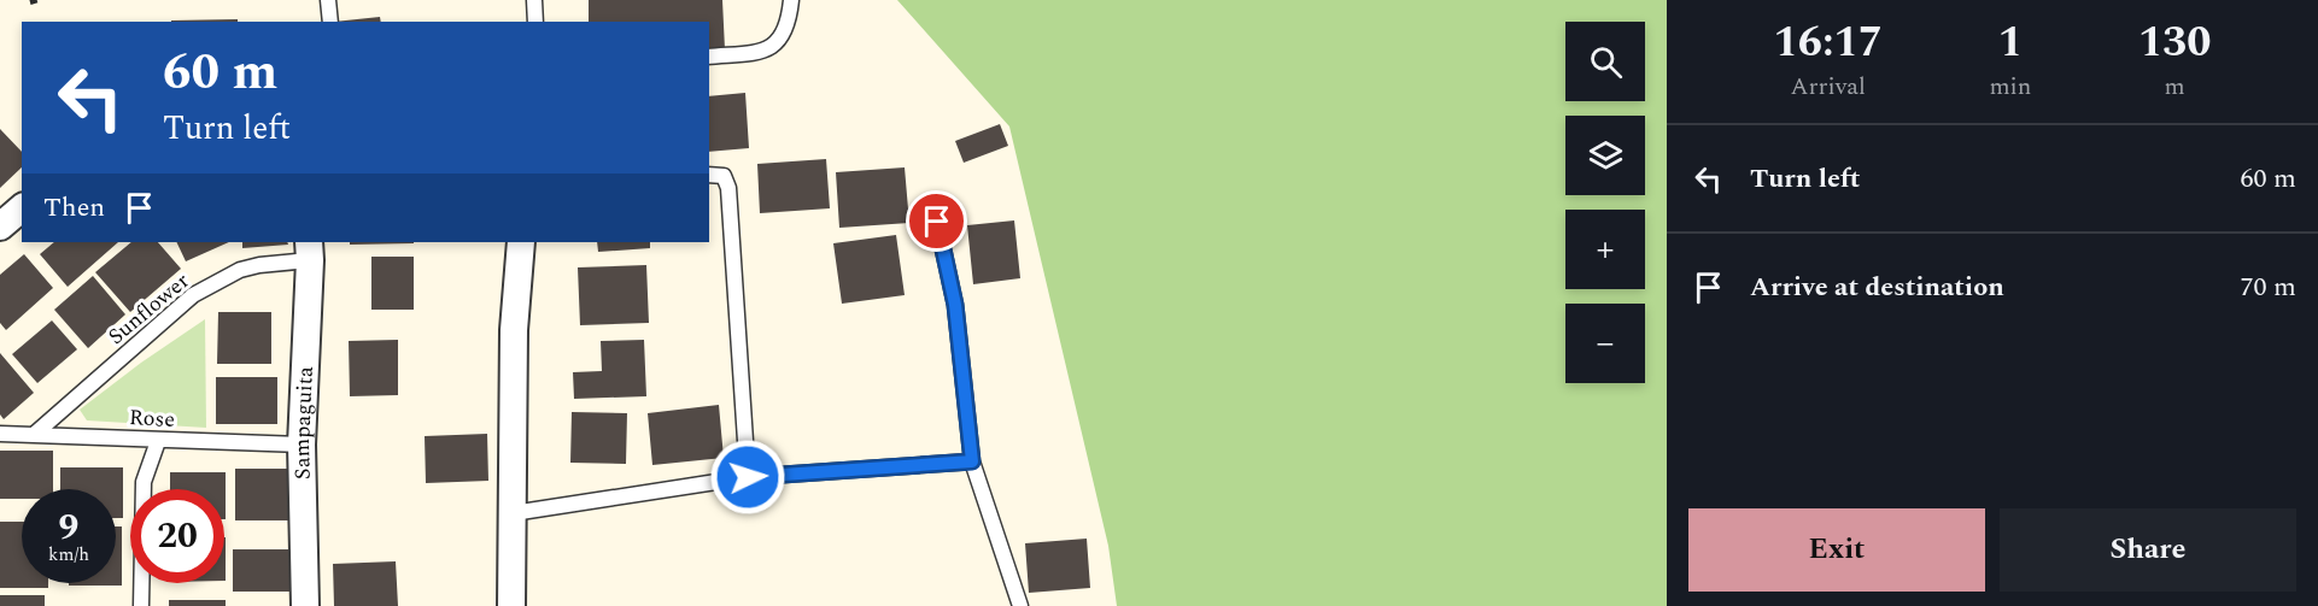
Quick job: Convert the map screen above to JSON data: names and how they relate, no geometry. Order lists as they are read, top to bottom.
{
  "streets": {
    "street": ["Sampaguita"],
    "lane": ["Sunflower", "Rose"]
  },
  "crossings": [
    ["Sunflower", "Rose"],
    ["Sunflower", "Sampaguita"],
    ["Rose", "Sampaguita"]
  ],
  "page": {
    "eta": [
      "16:17",
      "Arrival",
      "1",
      "min",
      "130",
      "m"
    ],
    "map_buttons": ["+", "−"],
    "turn": ["60 m", "Turn left"],
    "list": [
      {
        "name": "Turn left",
        "value": "60 m"
      },
      {
        "name": "Arrive at destination",
        "value": "70 m"
      }
    ],
    "then": "Then",
    "speed": "9 km/h",
    "limit": "20",
    "buttons": ["Exit", "Share"]
  }
}
